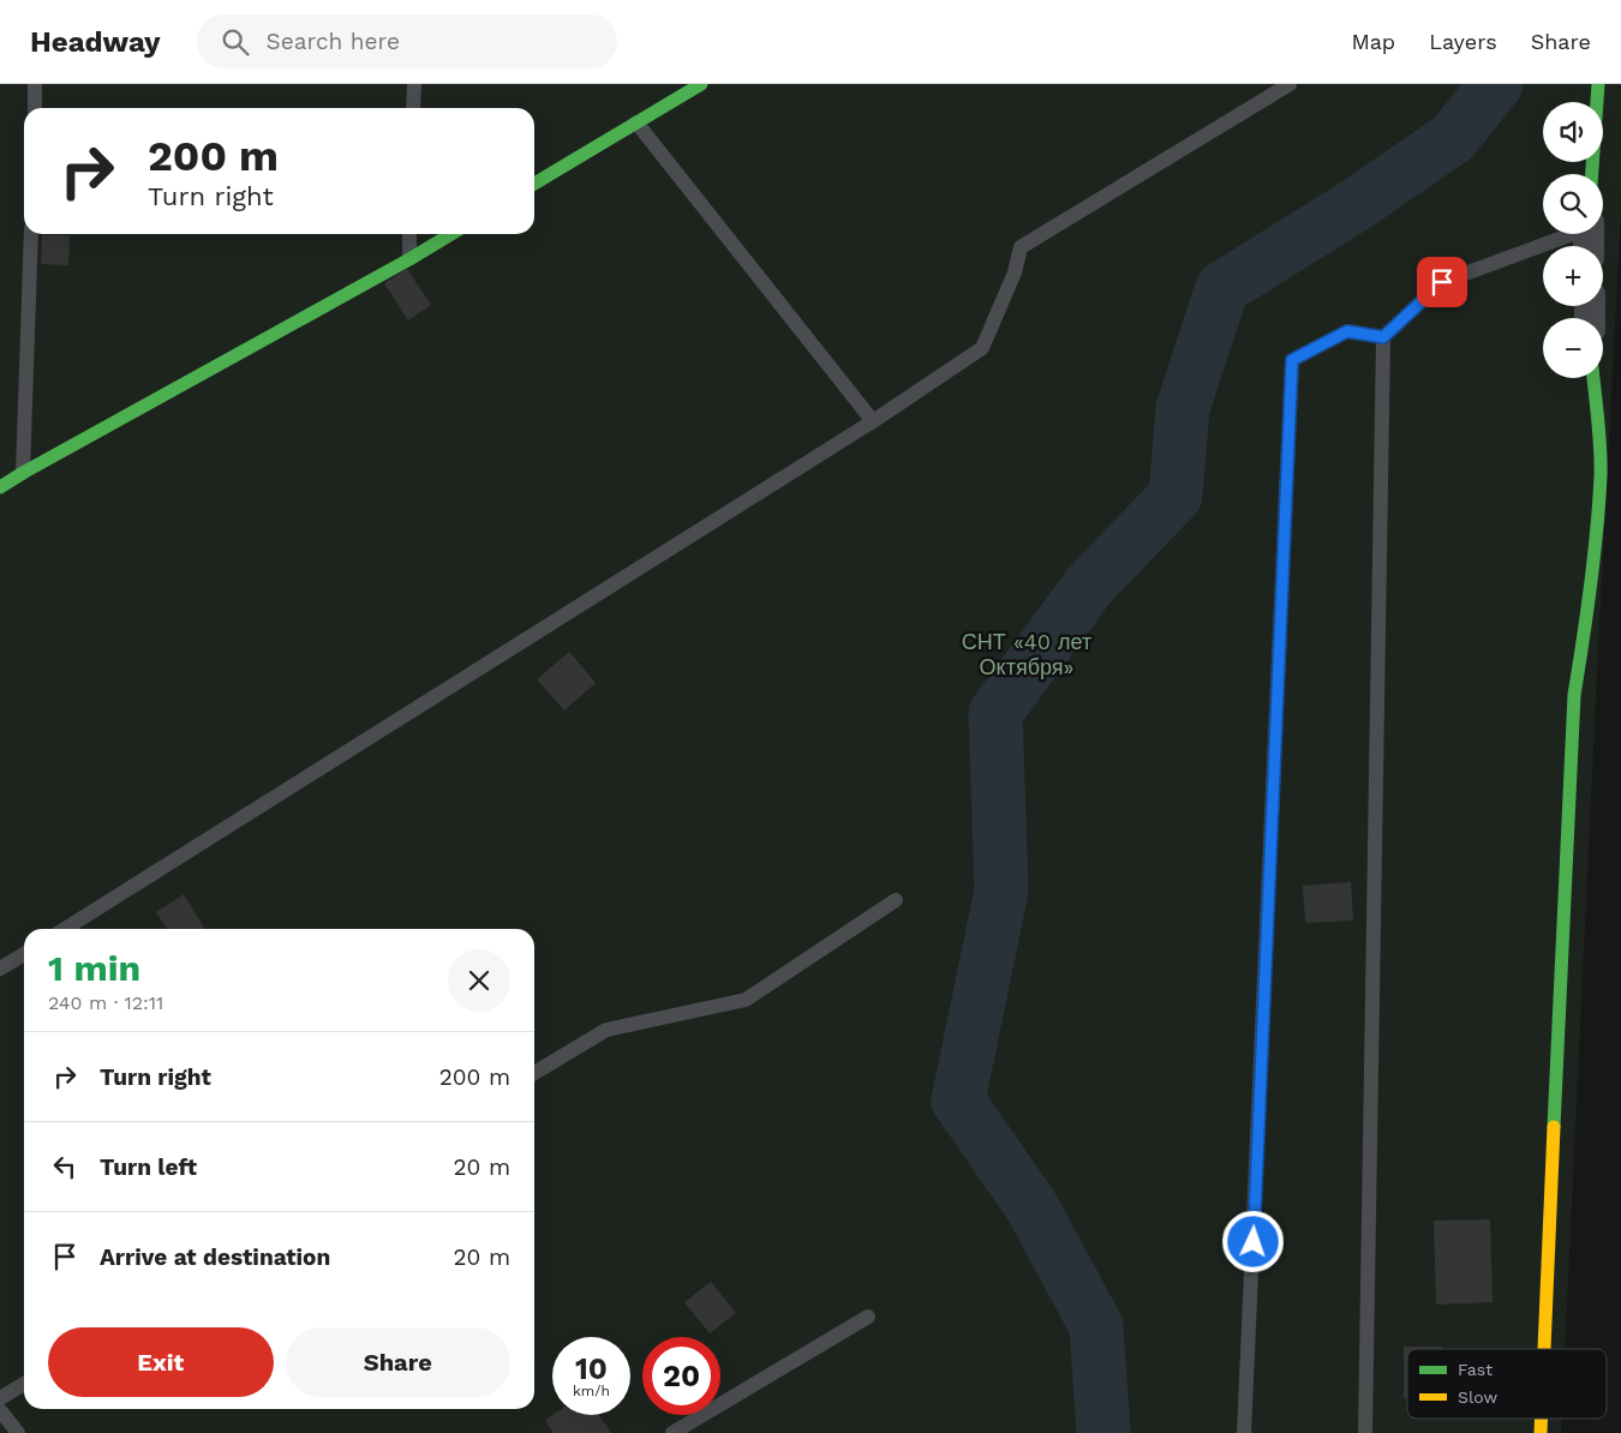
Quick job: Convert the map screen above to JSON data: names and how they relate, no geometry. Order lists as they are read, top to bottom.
{
  "parks": ["СНТ «40 лет Октября»"],
  "legend": ["Fast", "Slow"],
  "page": {
    "header": "Headway",
    "search": "Search here",
    "nav": ["Map", "Layers", "Share"],
    "map_buttons": ["+", "−"],
    "turn": ["200 m", "Turn right"],
    "heading": ["1 min", "240 m · 12:11"],
    "list": [
      {
        "name": "Turn right",
        "value": "200 m"
      },
      {
        "name": "Turn left",
        "value": "20 m"
      },
      {
        "name": "Arrive at destination",
        "value": "20 m"
      }
    ],
    "buttons": ["Exit", "Share"],
    "speed": "10 km/h",
    "limit": "20"
  }
}
